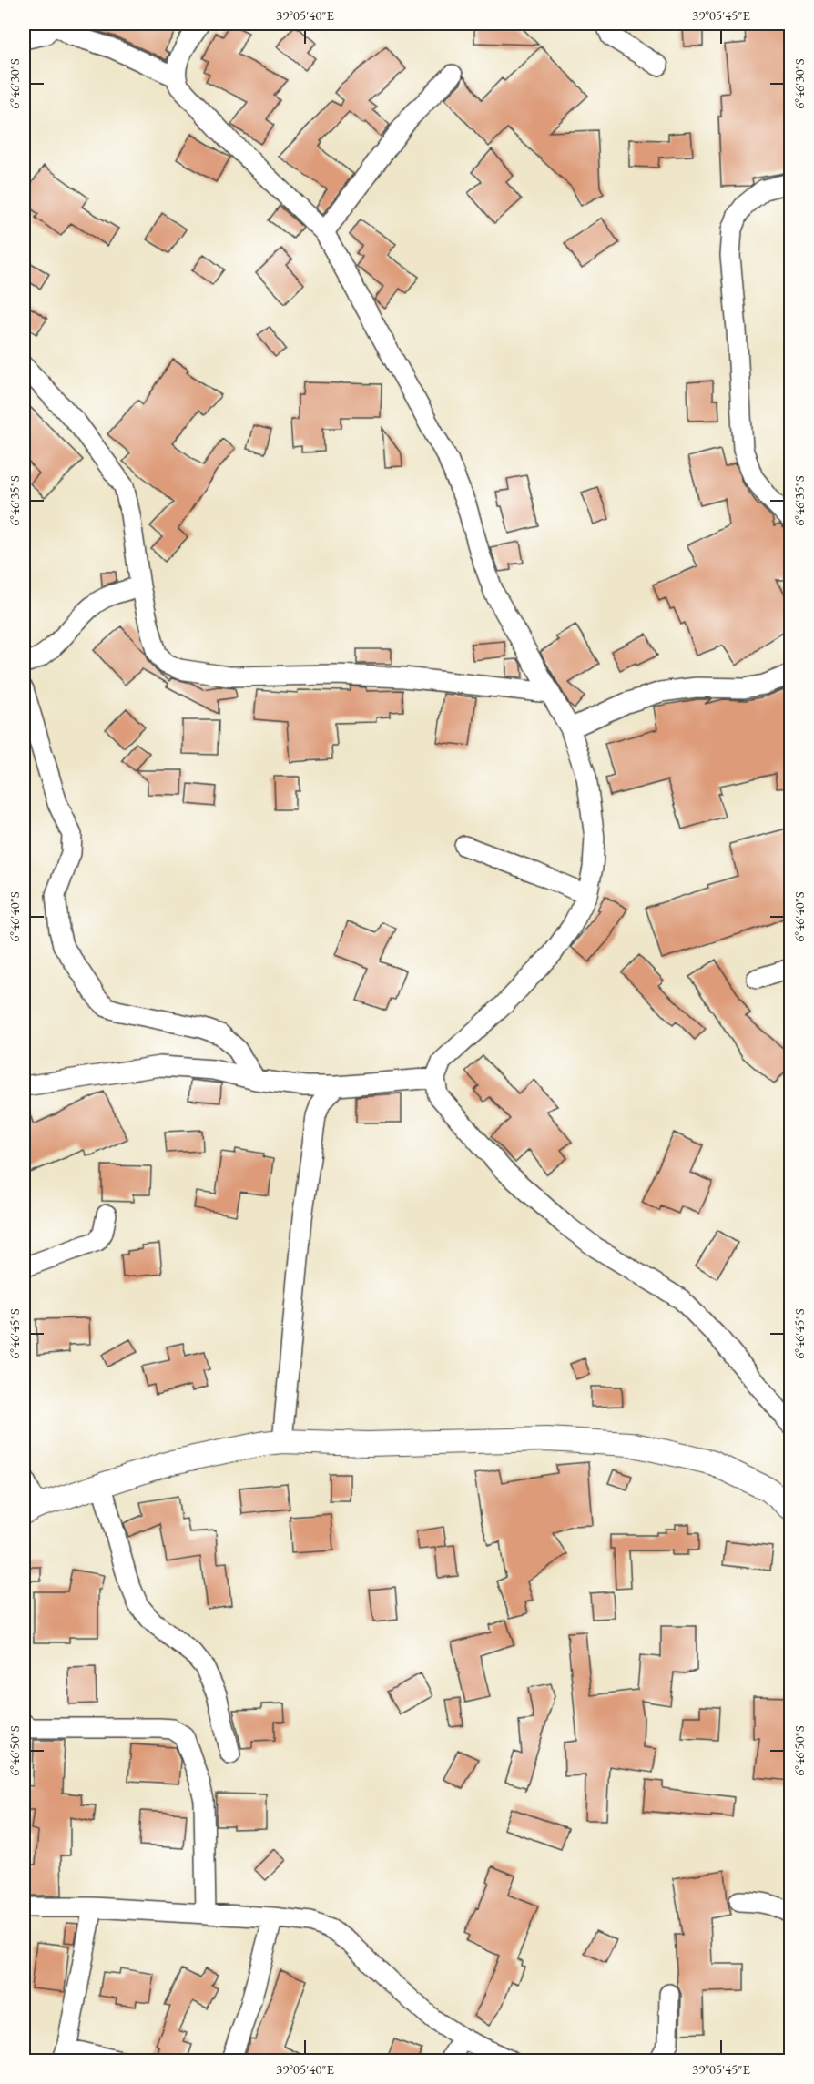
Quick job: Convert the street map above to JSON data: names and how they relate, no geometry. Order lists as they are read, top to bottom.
{
  "coordinates": [
    "39°05'40\"E",
    "39°05'45\"E",
    "6°46'30\"S",
    "6°46'35\"S",
    "6°46'40\"S",
    "6°46'45\"S",
    "6°46'50\"S"
  ]
}
